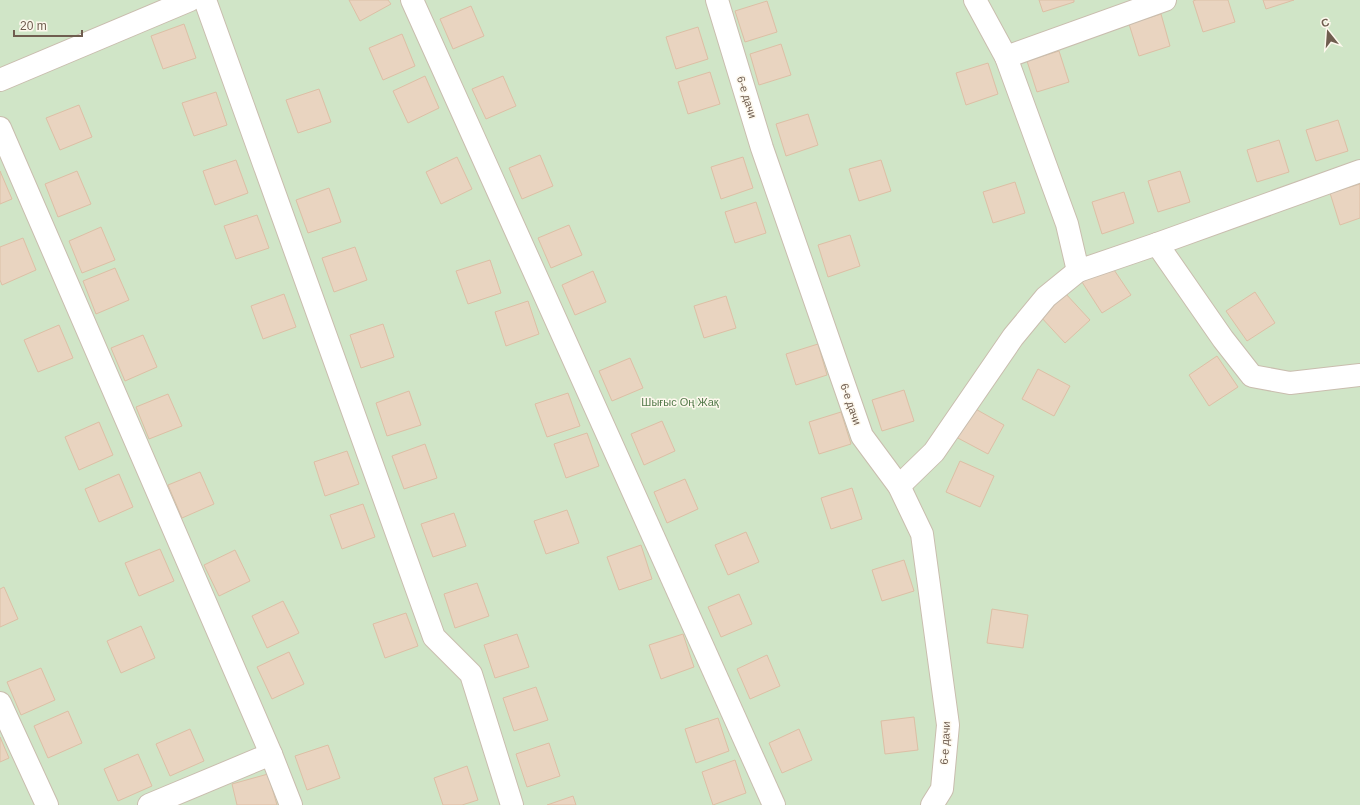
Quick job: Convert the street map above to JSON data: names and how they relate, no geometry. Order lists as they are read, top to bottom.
{
  "streets": {
    "lane": ["6-е дачи"]
  },
  "parks": ["Шығыс Оң Жақ"],
  "scale_bar": "20 m",
  "north": "top"
}
